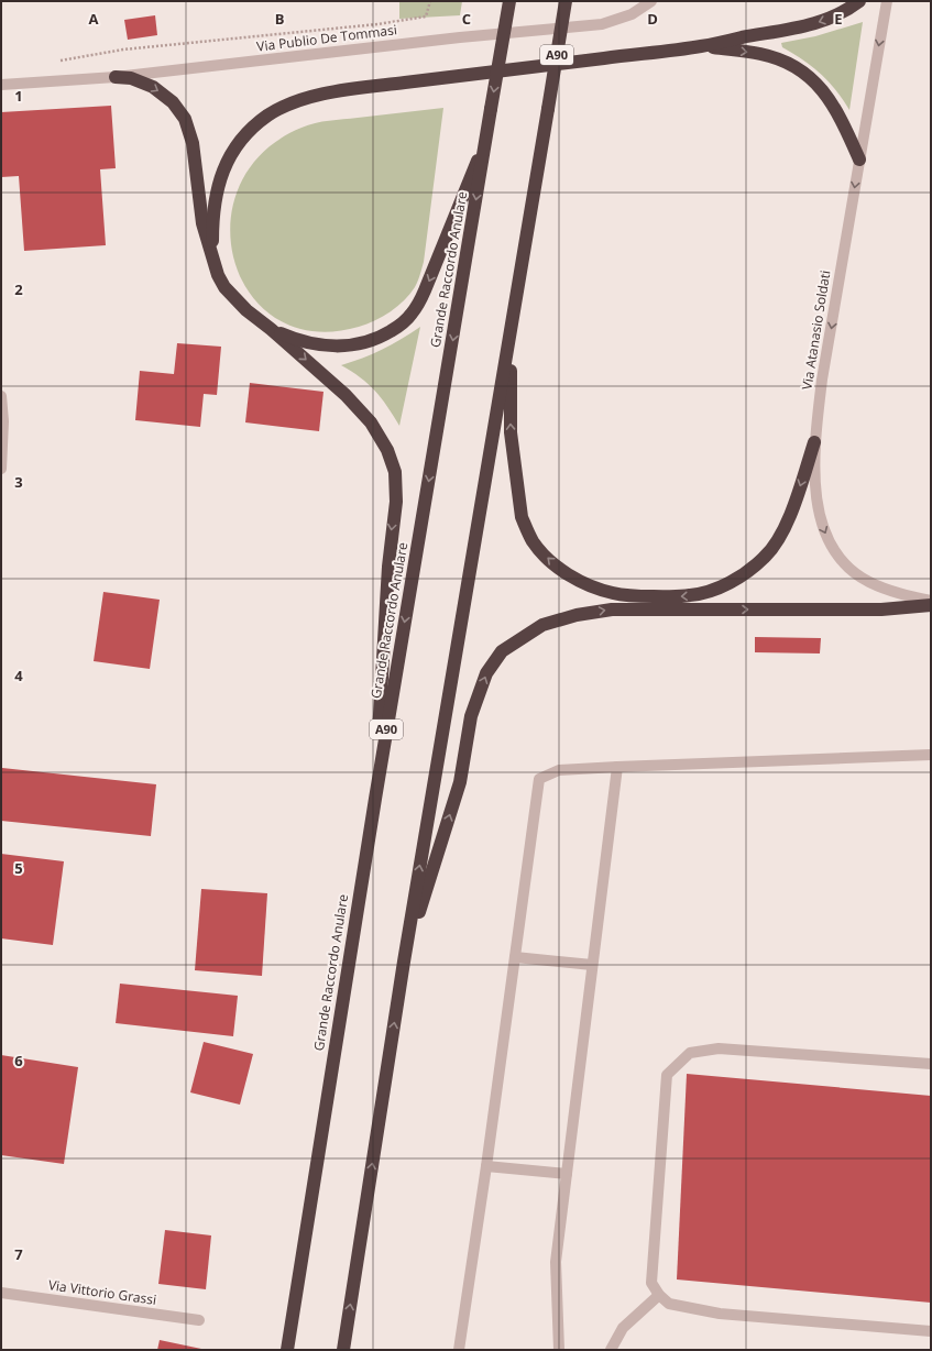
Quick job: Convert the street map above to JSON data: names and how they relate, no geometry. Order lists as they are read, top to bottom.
{
  "streets": {
    "highway": ["A90", "Grande Raccordo Anulare"],
    "street": ["Via Publio De Tommasi", "Via Atanasio Soldati", "Via Vittorio Grassi"]
  },
  "one_way": ["Via Atanasio Soldati"],
  "grid": {
    "columns": [
      "A",
      "B",
      "C",
      "D",
      "E"
    ],
    "rows": [
      "1",
      "2",
      "3",
      "4",
      "5",
      "6",
      "7"
    ]
  }
}
